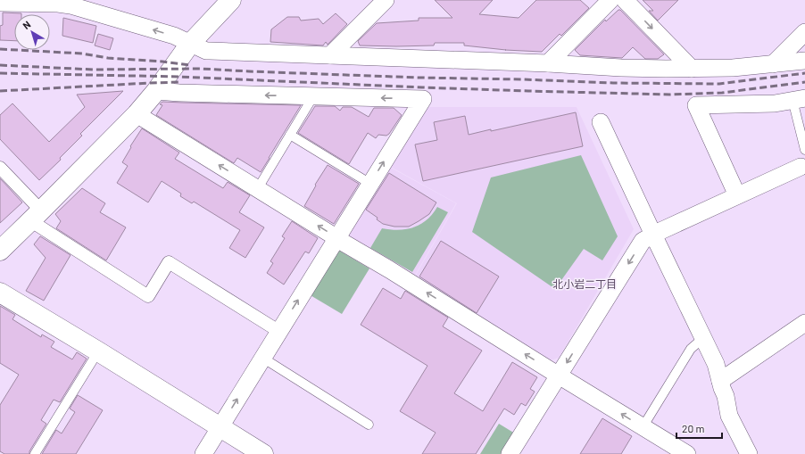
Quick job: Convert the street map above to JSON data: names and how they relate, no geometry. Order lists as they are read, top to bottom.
{
  "districts": ["北小岩二丁目"],
  "scale_bar": "20 m",
  "north": "top left"
}
